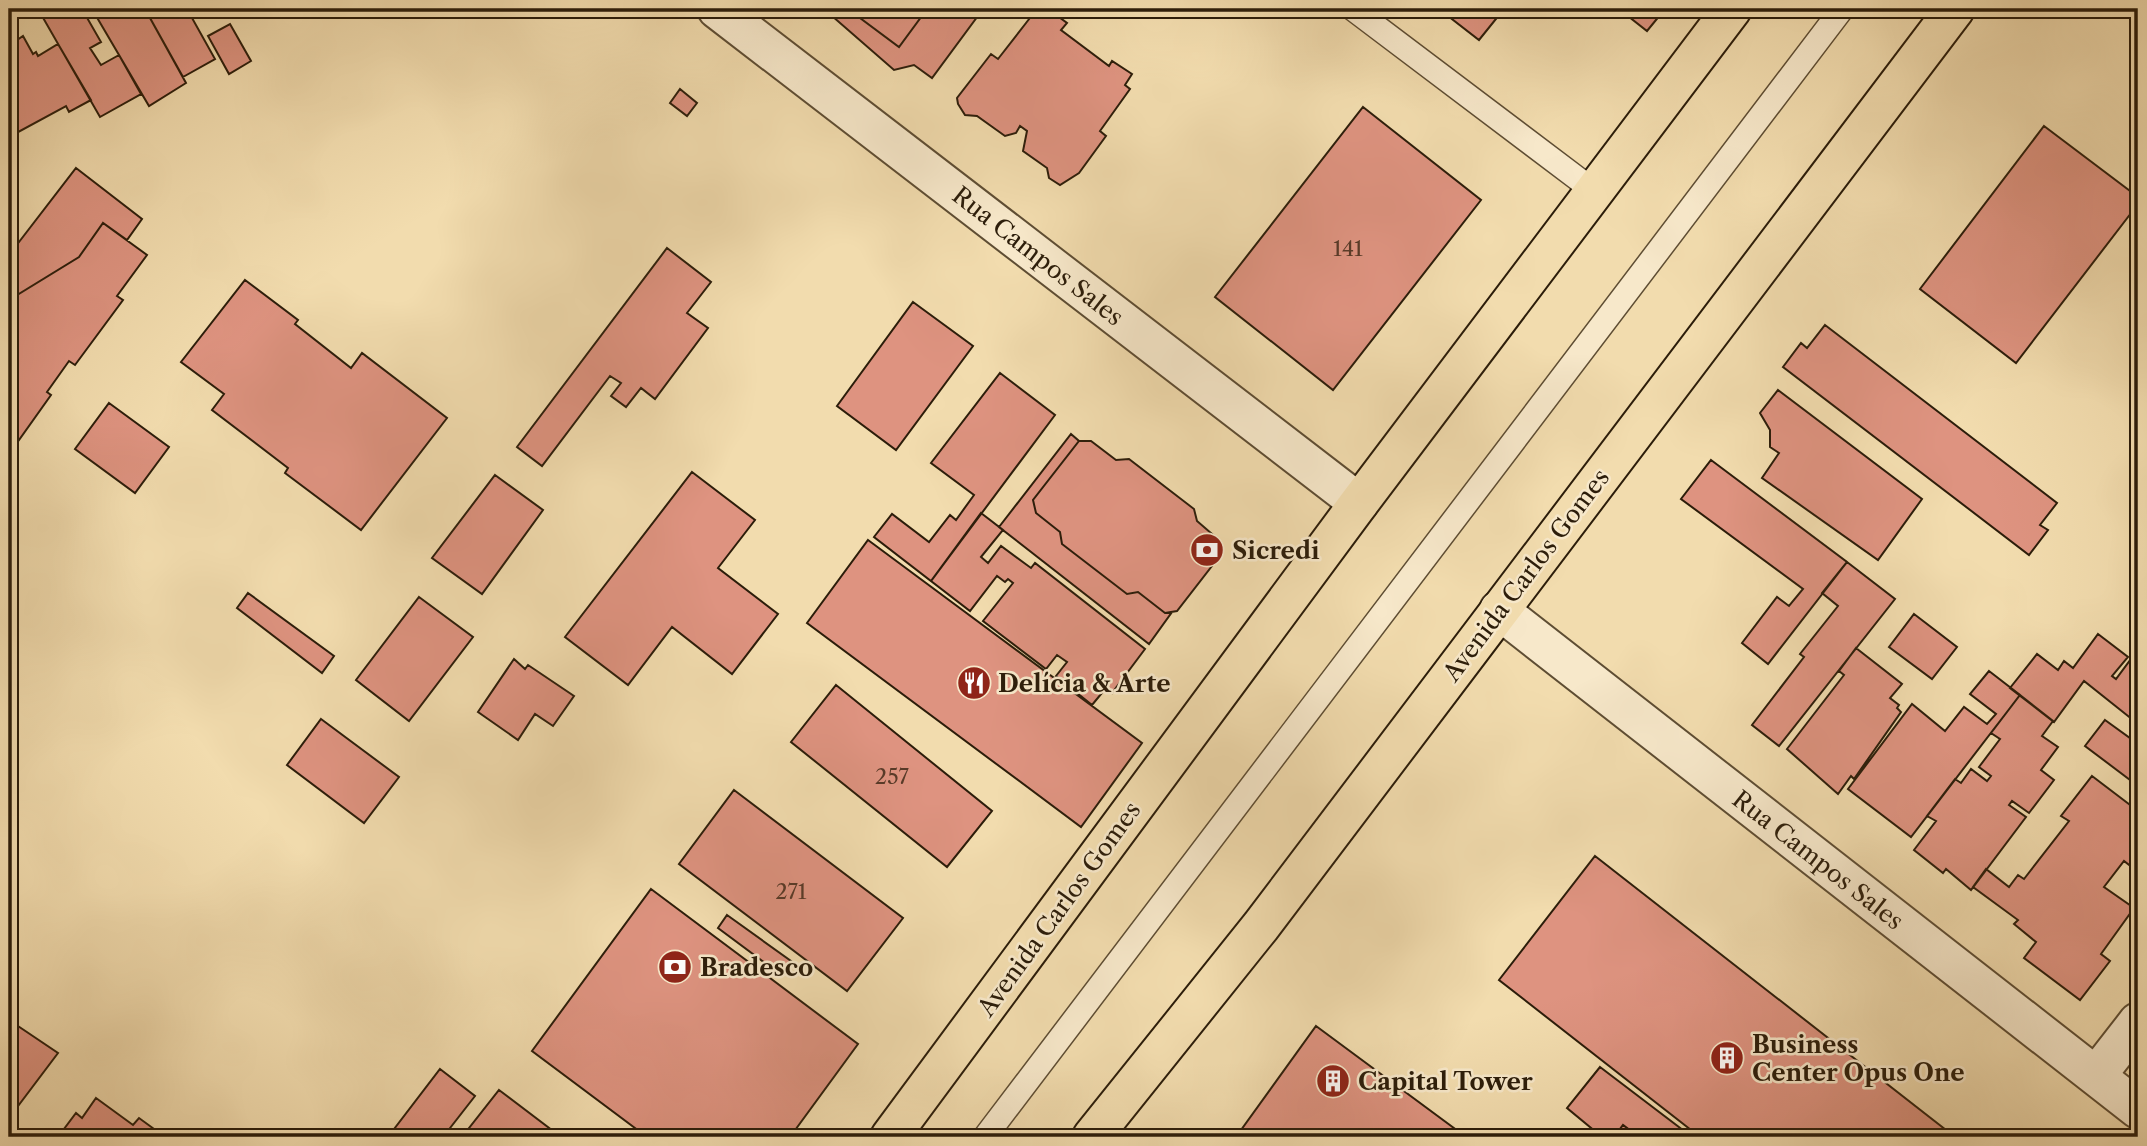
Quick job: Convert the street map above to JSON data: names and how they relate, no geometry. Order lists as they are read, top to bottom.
{
  "streets": {
    "main road": ["Avenida Carlos Gomes"],
    "street": ["Rua Campos Sales"]
  },
  "crossings": [
    ["Rua Campos Sales", "Avenida Carlos Gomes"]
  ],
  "places": {
    "bank": ["Sicredi", "Bradesco"],
    "restaurant": ["Delícia & Arte"],
    "building": ["Business Center Opus One", "Capital Tower"]
  },
  "house_numbers": ["141", "257", "271"]
}
